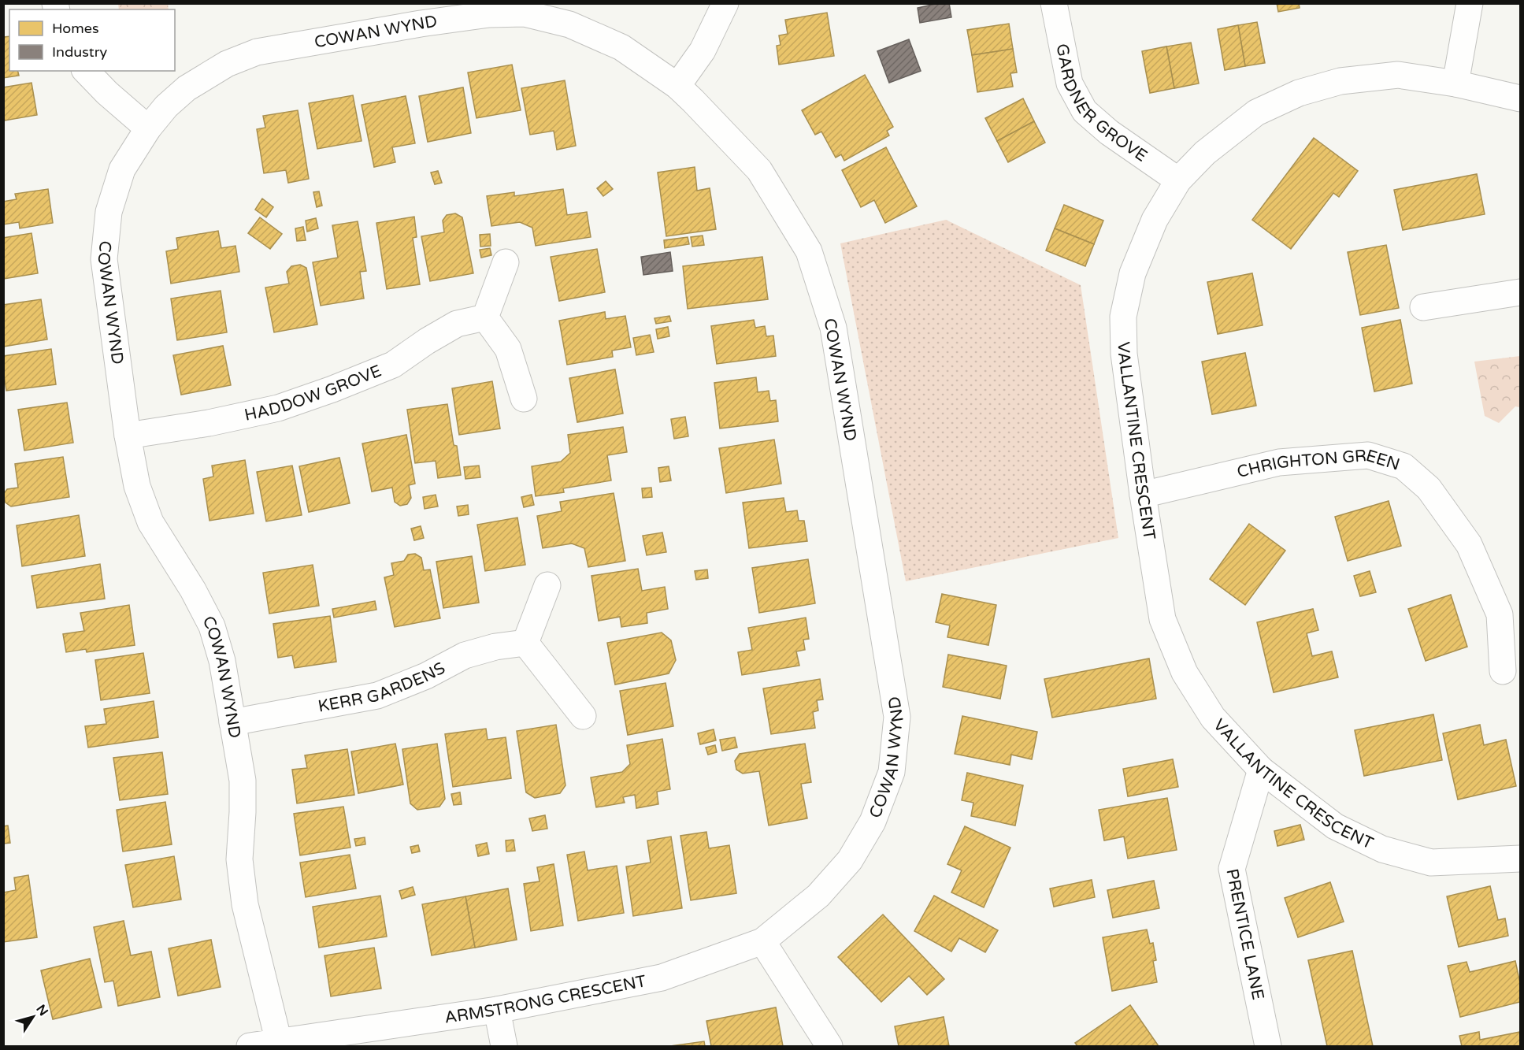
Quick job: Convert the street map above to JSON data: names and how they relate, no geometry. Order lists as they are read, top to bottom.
{
  "streets": {
    "street": [
      "COWAN WYND",
      "GARDNER GROVE",
      "HADDOW GROVE",
      "VALLANTINE CRESCENT",
      "CHRIGHTON GREEN",
      "KERR GARDENS",
      "PRENTICE LANE",
      "ARMSTRONG CRESCENT"
    ]
  },
  "crossings": [
    ["COWAN WYND", "HADDOW GROVE"],
    ["COWAN WYND", "KERR GARDENS"],
    ["COWAN WYND", "ARMSTRONG CRESCENT"],
    ["GARDNER GROVE", "VALLANTINE CRESCENT"],
    ["VALLANTINE CRESCENT", "CHRIGHTON GREEN"],
    ["VALLANTINE CRESCENT", "PRENTICE LANE"]
  ],
  "legend": ["Homes", "Industry"],
  "north": "top right"
}
